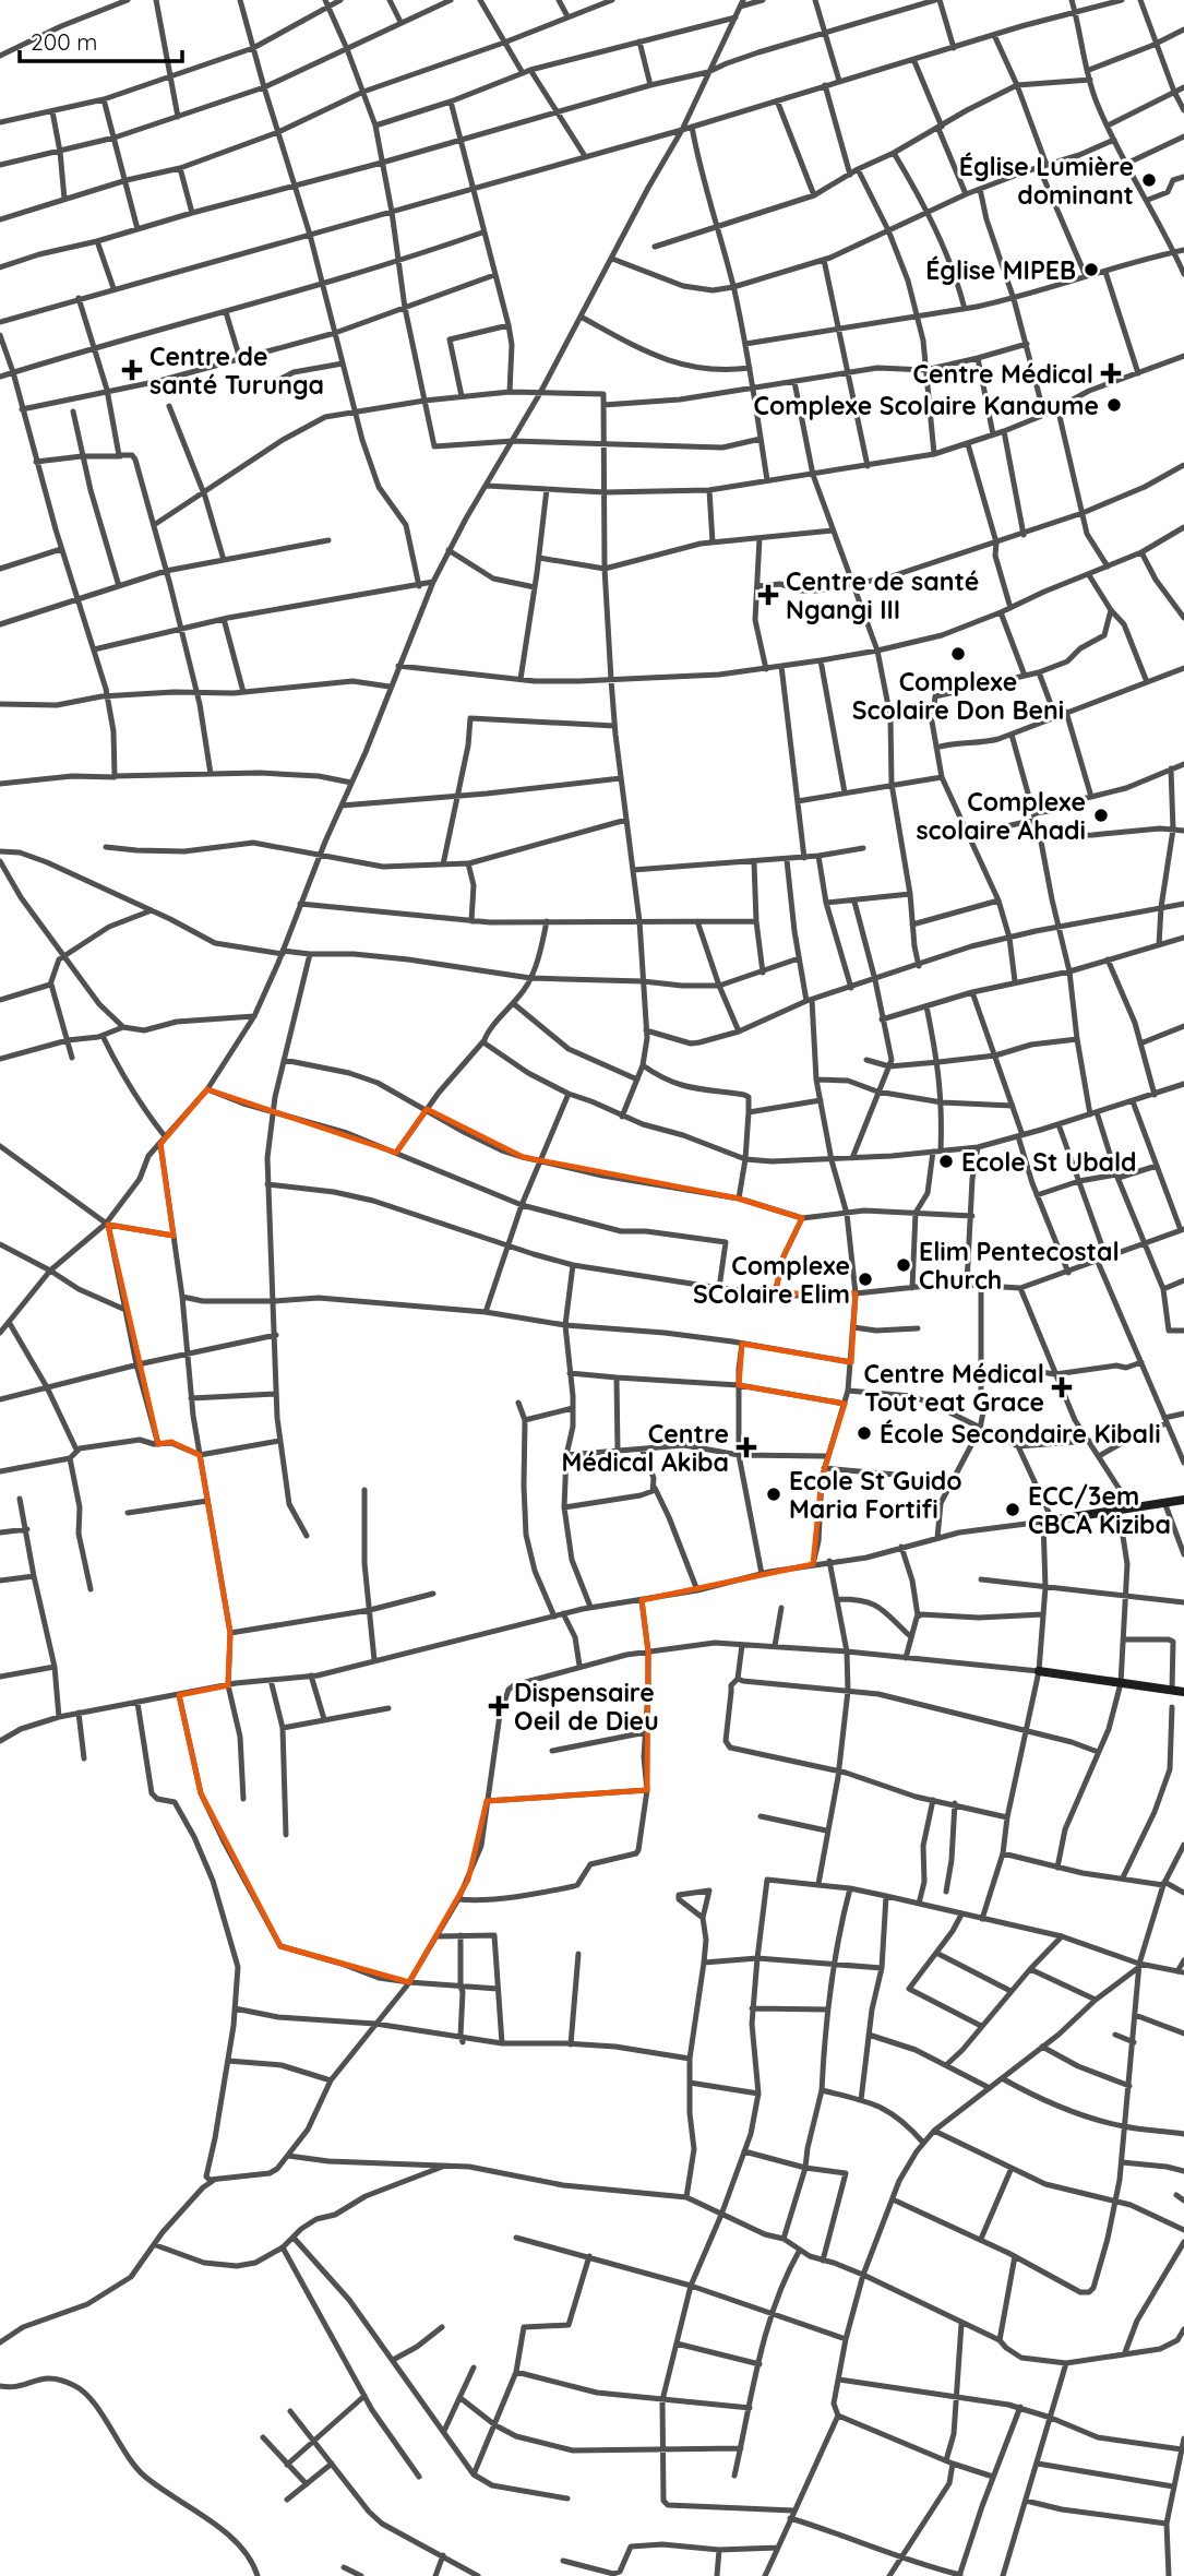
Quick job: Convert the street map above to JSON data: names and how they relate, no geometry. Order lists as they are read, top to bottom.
{
  "places": {
    "other": [
      "Église Lumière dominant",
      "Église MIPEB",
      "Complexe Scolaire Kanaume",
      "Complexe Scolaire Don Beni",
      "Complexe scolaire Ahadi",
      "Ecole St Ubald",
      "Elim Pentecostal Church",
      "Complexe SColaire Elim",
      "École Secondaire Kibali",
      "Ecole St Guido Maria Fortifi",
      "ECC/3em CBCA Kiziba"
    ],
    "health": [
      "Centre de santé Turunga",
      "Centre Médical",
      "Centre de santé Ngangi III",
      "Centre Médical Tout eat Grace",
      "Centre Médical Akiba",
      "Dispensaire Oeil de Dieu"
    ]
  },
  "scale_bar": "200 m"
}
